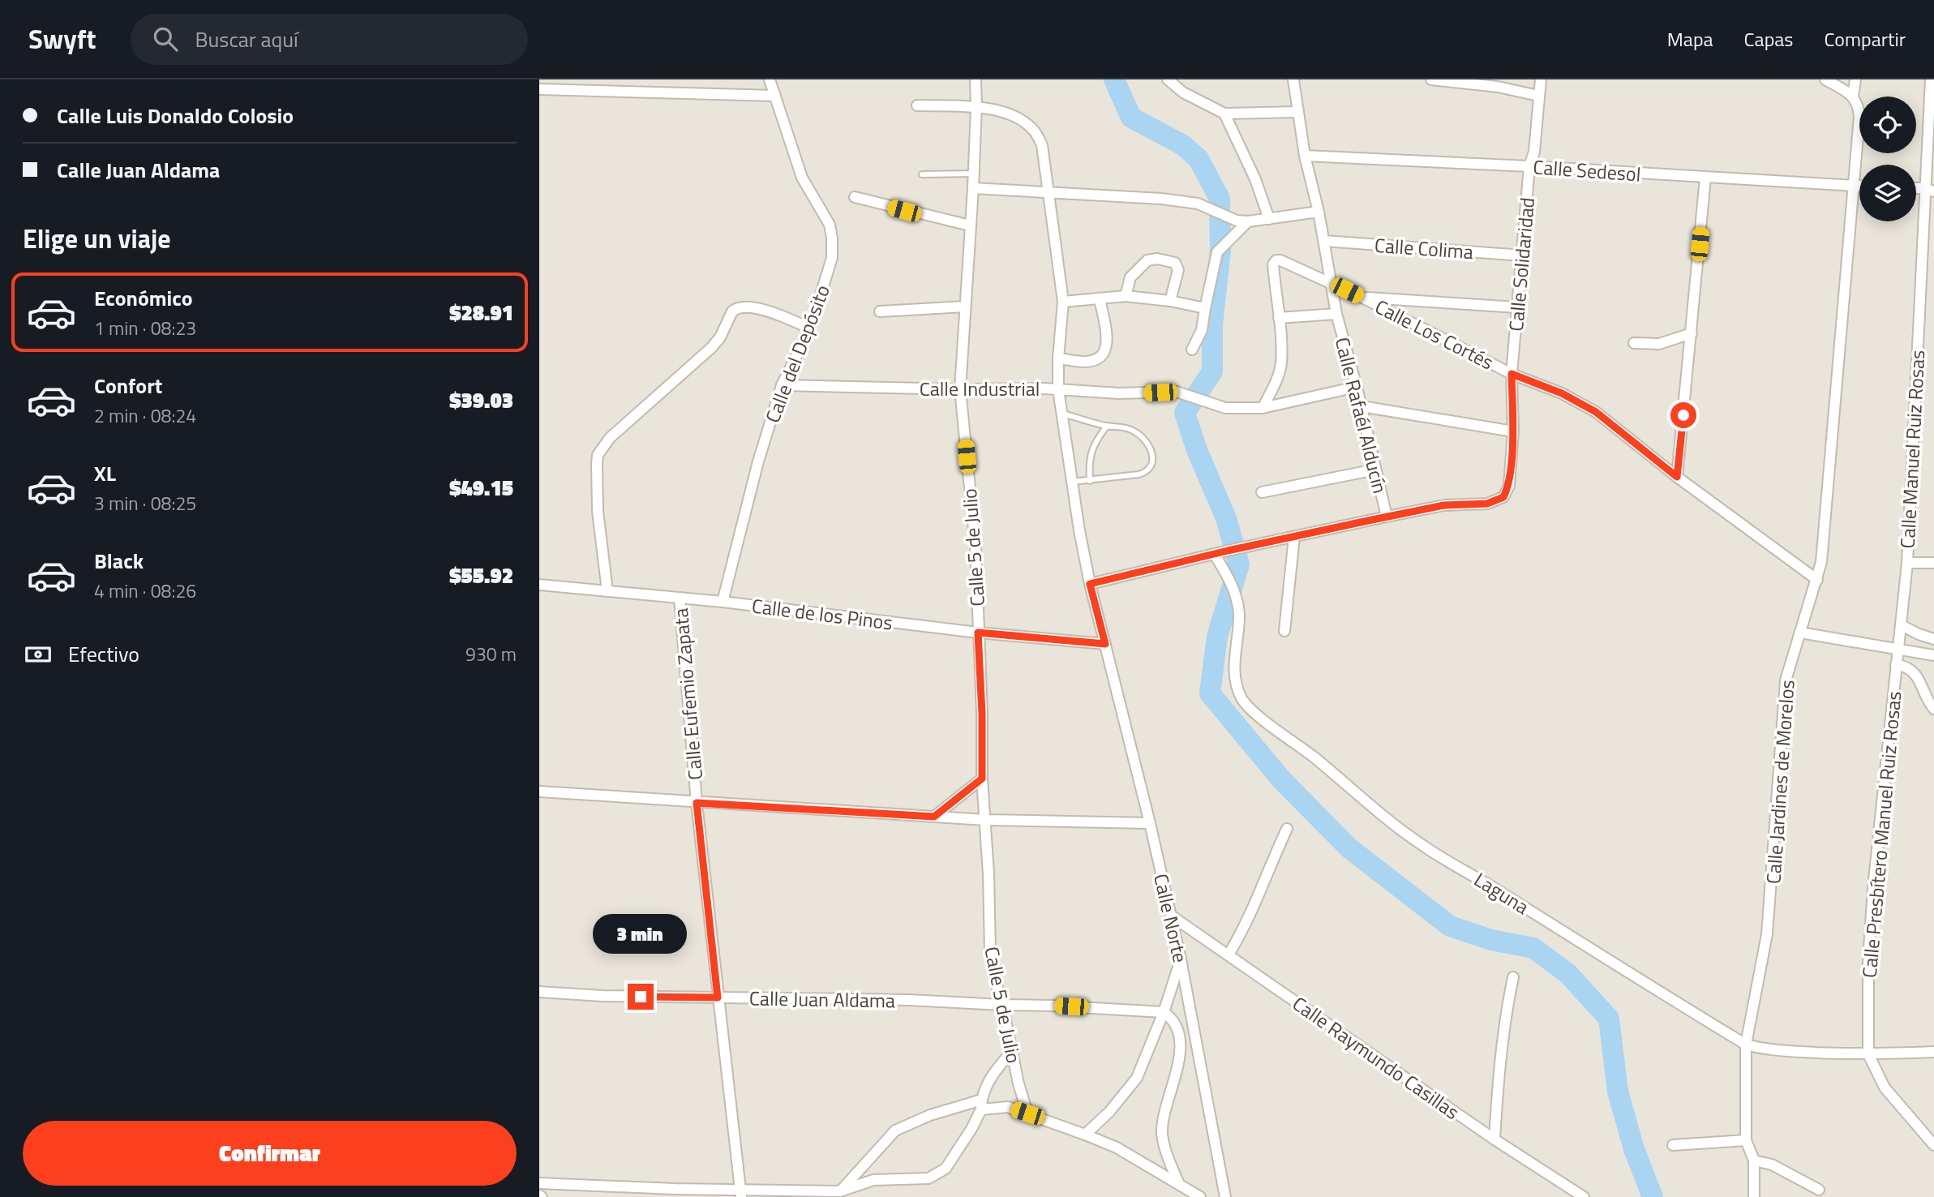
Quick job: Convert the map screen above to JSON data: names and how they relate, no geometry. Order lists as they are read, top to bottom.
{
  "streets": {
    "street": [
      "Calle Sedesol",
      "Calle Colima",
      "Calle Solidaridad",
      "Calle Los Cortés",
      "Calle del Depósito",
      "Calle Industrial",
      "Calle Rafaél Alducín",
      "Calle Manuel Ruiz Rosas",
      "Calle 5 de Julio",
      "Calle de los Pinos",
      "Calle Eufemio Zapata",
      "Calle Jardines de Morelos",
      "Calle Presbítero Manuel Ruiz Rosas",
      "Laguna",
      "Calle Norte",
      "Calle Juan Aldama",
      "Calle Raymundo Casillas"
    ]
  },
  "crossings": [
    ["Calle Sedesol", "Calle Solidaridad"],
    ["Calle Sedesol", "Calle Rafaél Alducín"],
    ["Calle Sedesol", "Calle Jardines de Morelos"],
    ["Calle Colima", "Calle Solidaridad"],
    ["Calle Colima", "Calle Rafaél Alducín"],
    ["Calle Solidaridad", "Calle Los Cortés"],
    ["Calle Solidaridad", "Calle Rafaél Alducín"],
    ["Calle Los Cortés", "Calle Rafaél Alducín"],
    ["Calle Los Cortés", "Calle Jardines de Morelos"],
    ["Calle del Depósito", "Calle Industrial"],
    ["Calle del Depósito", "Calle de los Pinos"],
    ["Calle Industrial", "Calle Rafaél Alducín"],
    ["Calle Industrial", "Calle 5 de Julio"],
    ["Calle Industrial", "Calle Norte"],
    ["Calle Manuel Ruiz Rosas", "Calle Presbítero Manuel Ruiz Rosas"],
    ["Calle 5 de Julio", "Calle de los Pinos"],
    ["Calle 5 de Julio", "Calle Norte"],
    ["Calle 5 de Julio", "Calle Juan Aldama"],
    ["Calle de los Pinos", "Calle Eufemio Zapata"],
    ["Calle de los Pinos", "Calle Norte"],
    ["Calle Eufemio Zapata", "Calle Juan Aldama"],
    ["Calle Jardines de Morelos", "Laguna"],
    ["Calle Presbítero Manuel Ruiz Rosas", "Laguna"],
    ["Calle Norte", "Calle Raymundo Casillas"]
  ],
  "page": {
    "header": "Swyft",
    "search": "Buscar aquí",
    "nav": ["Mapa", "Capas", "Compartir"],
    "banner": ["Calle Luis Donaldo Colosio", "Calle Juan Aldama"],
    "heading": "Elige un viaje",
    "list": [
      {
        "name": "Económico",
        "note": "1 min · 08:23",
        "value": "$28.91"
      },
      {
        "name": "Confort",
        "note": "2 min · 08:24",
        "value": "$39.03"
      },
      {
        "name": "XL",
        "note": "3 min · 08:25",
        "value": "$49.15"
      },
      {
        "name": "Black",
        "note": "4 min · 08:26",
        "value": "$55.92"
      }
    ],
    "pay": ["Efectivo", "930 m"],
    "bubble": "3 min",
    "buttons": "Confirmar"
  }
}
